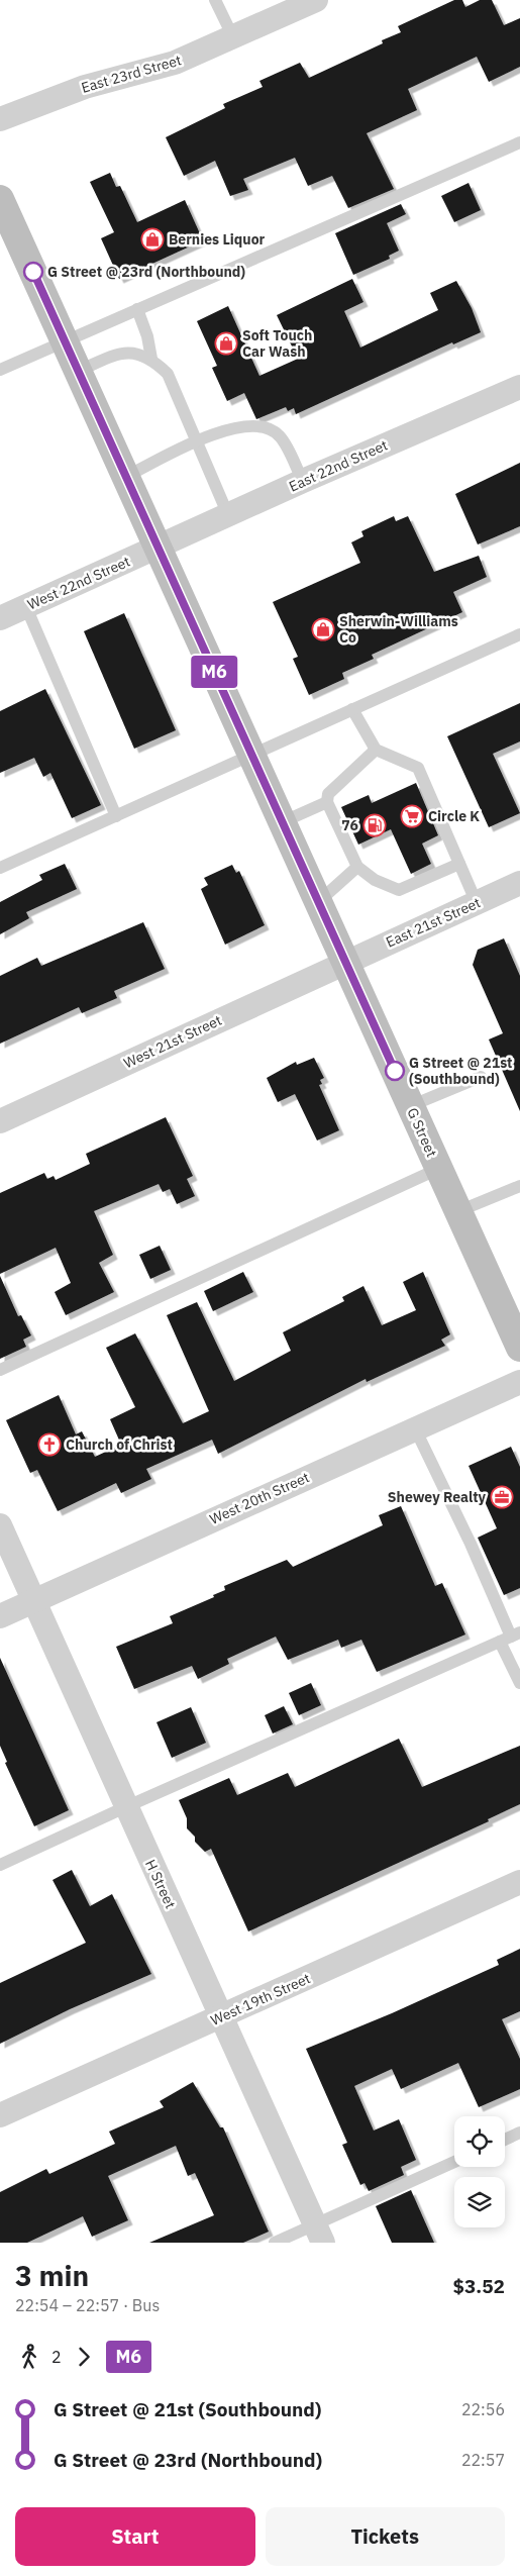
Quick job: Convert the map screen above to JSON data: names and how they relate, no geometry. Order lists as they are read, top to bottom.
{
  "streets": {
    "main road": ["G Street"],
    "street": [
      "East 23rd Street",
      "East 22nd Street",
      "West 22nd Street",
      "East 21st Street",
      "West 21st Street",
      "West 20th Street",
      "H Street",
      "West 19th Street"
    ]
  },
  "crossings": [
    ["East 22nd Street", "West 22nd Street"],
    ["East 22nd Street", "G Street"],
    ["West 22nd Street", "G Street"],
    ["East 21st Street", "West 21st Street"],
    ["East 21st Street", "G Street"],
    ["West 21st Street", "G Street"],
    ["West 20th Street", "H Street"],
    ["H Street", "West 19th Street"]
  ],
  "places": {
    "shop": ["Bernies Liquor", "Soft Touch Car Wash", "Sherwin-Williams Co"],
    "other": ["G Street @ 23rd (Northbound)", "G Street @ 21st (Southbound)"],
    "supermarket": ["Circle K"],
    "fuel station": ["76"],
    "church": ["Church of Christ"],
    "office": ["Shewey Realty"]
  },
  "lines": ["bus line M6"],
  "page": {
    "on_map": "M6",
    "heading": ["3 min", "22:54 – 22:57 · Bus", "$3.52"],
    "legs": ["2", "M6"],
    "list": [
      {
        "name": "G Street @ 21st (Southbound)",
        "value": "22:56"
      },
      {
        "name": "G Street @ 23rd (Northbound)",
        "value": "22:57"
      }
    ],
    "buttons": ["Start", "Tickets"]
  }
}
